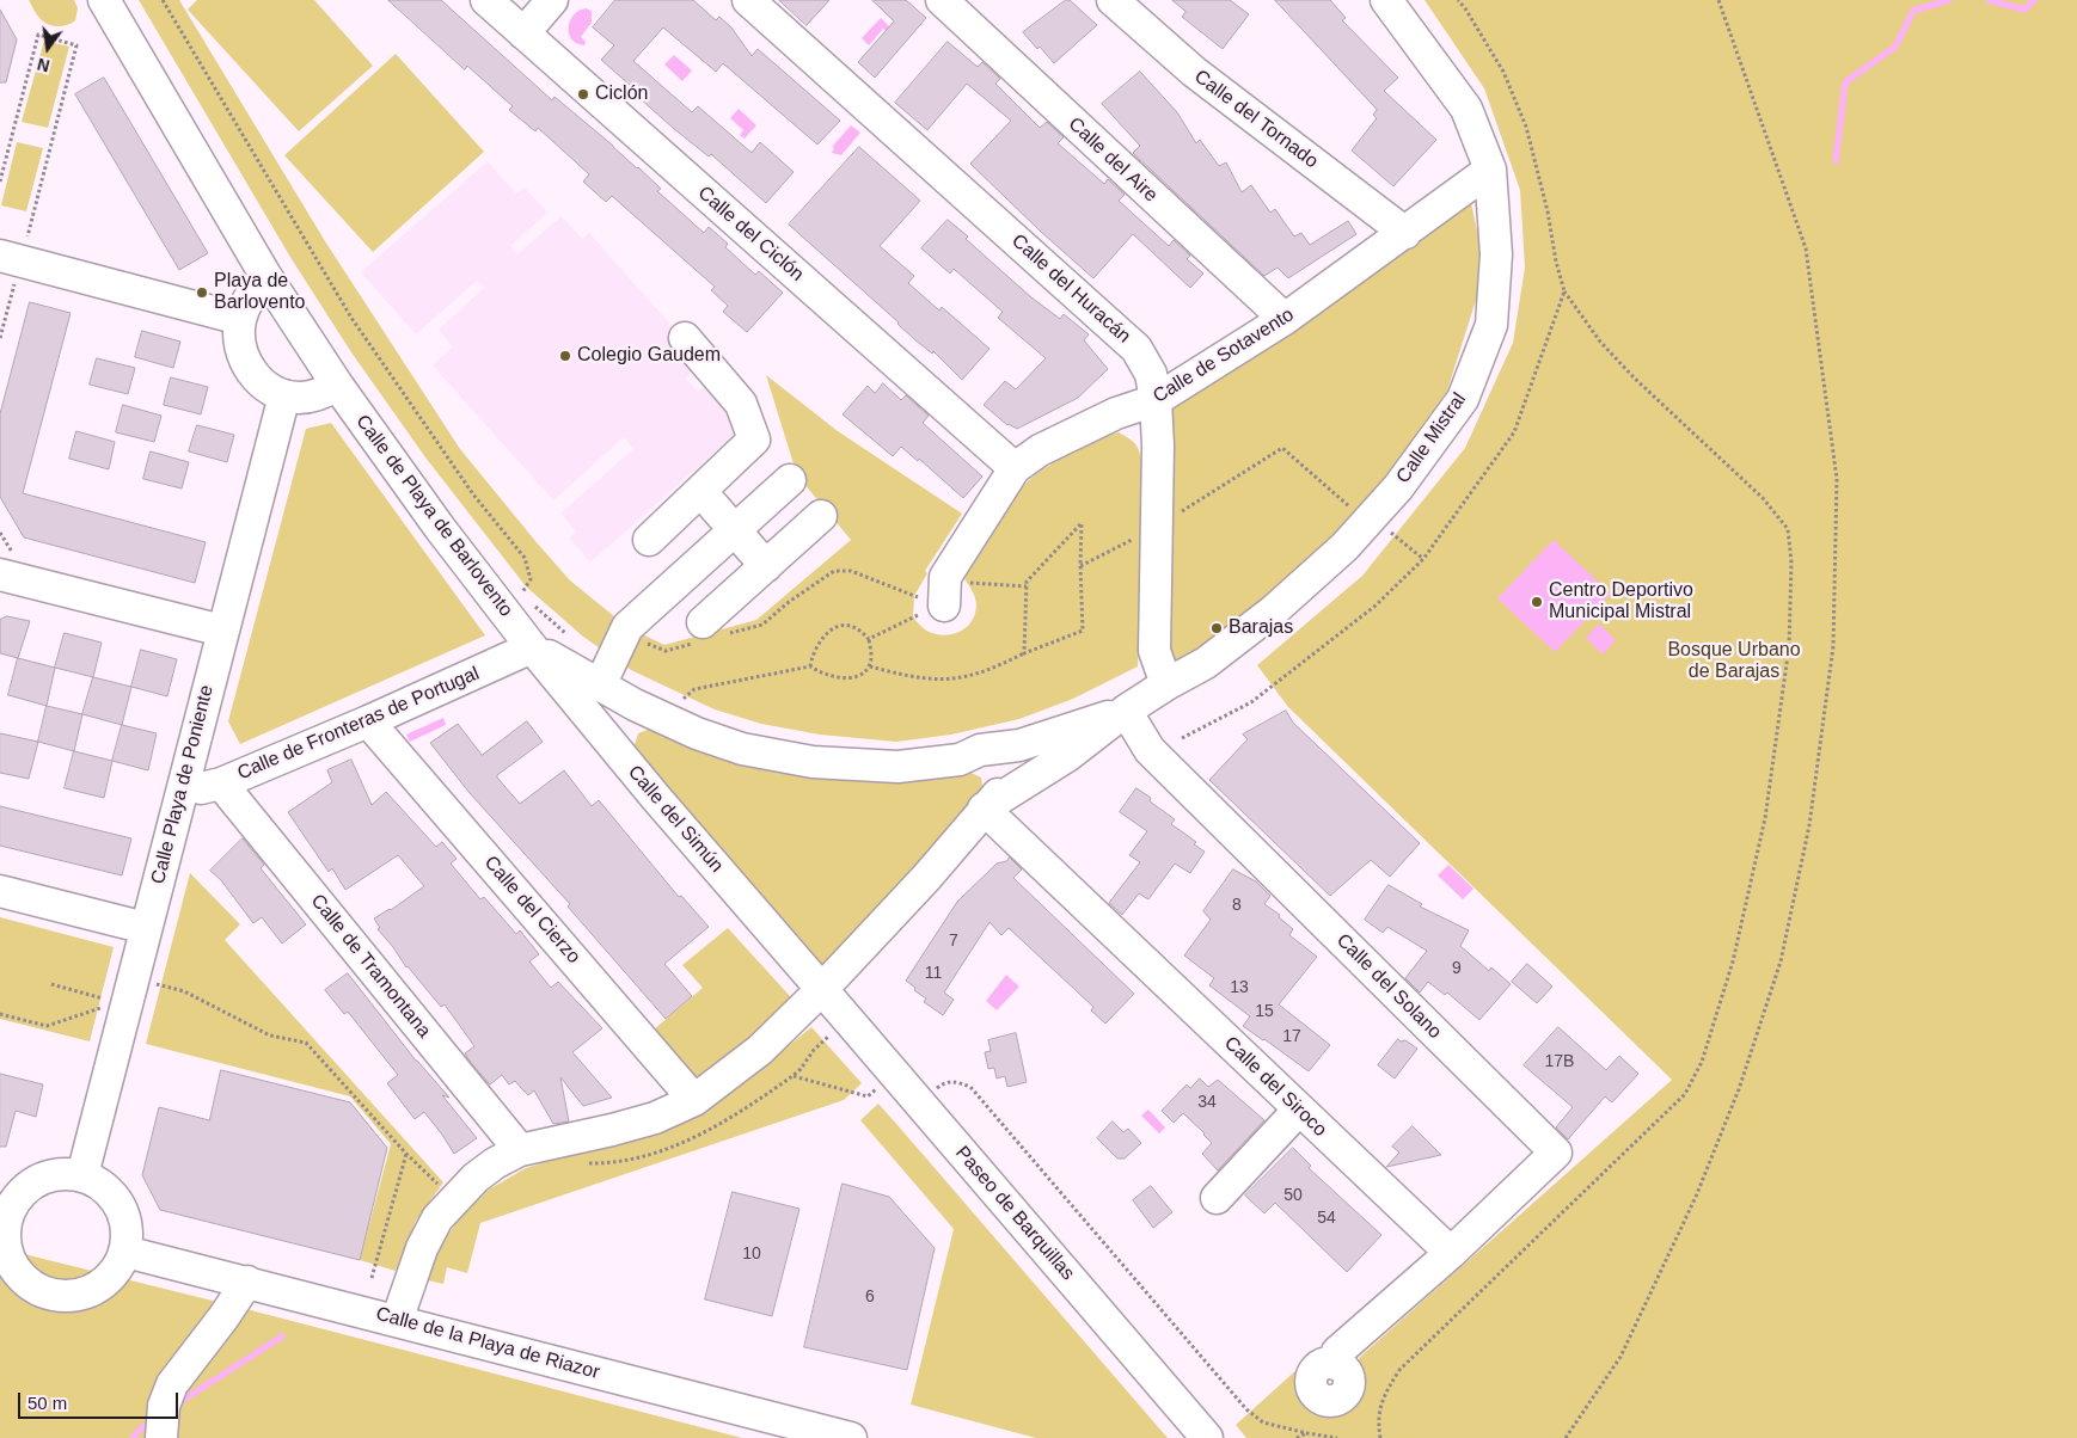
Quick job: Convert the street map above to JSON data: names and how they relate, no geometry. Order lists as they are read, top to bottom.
{
  "streets": {
    "street": [
      "Calle del Tornado",
      "Calle del Aire",
      "Calle del Ciclón",
      "Calle del Huracán",
      "Calle de Sotavento",
      "Calle Mistral",
      "Calle de Playa de Barlovento",
      "Calle de Fronteras de Portugal",
      "Calle Playa de Poniente",
      "Calle del Simún",
      "Calle del Cierzo",
      "Calle de Tramontana",
      "Calle del Solano",
      "Calle del Siroco",
      "Paseo de Barquillas",
      "Calle de la Playa de Riazor"
    ]
  },
  "crossings": [
    ["Calle del Tornado", "Calle de Sotavento"],
    ["Calle del Aire", "Calle de Sotavento"],
    ["Calle del Ciclón", "Calle de Sotavento"],
    ["Calle del Huracán", "Calle de Sotavento"],
    ["Calle del Huracán", "Calle Mistral"],
    ["Calle de Sotavento", "Calle Mistral"],
    ["Calle Mistral", "Calle del Solano"],
    ["Calle de Playa de Barlovento", "Calle de Fronteras de Portugal"],
    ["Calle de Playa de Barlovento", "Calle del Simún"],
    ["Calle de Fronteras de Portugal", "Calle Playa de Poniente"],
    ["Calle de Fronteras de Portugal", "Calle del Simún"],
    ["Calle de Fronteras de Portugal", "Calle del Cierzo"],
    ["Calle de Fronteras de Portugal", "Calle de Tramontana"],
    ["Calle Playa de Poniente", "Calle de la Playa de Riazor"],
    ["Calle del Simún", "Paseo de Barquillas"],
    ["Calle del Solano", "Calle del Siroco"]
  ],
  "parks": ["Bosque Urbano de Barajas"],
  "places": [
    "Ciclón",
    "Playa de Barlovento",
    "Colegio Gaudem",
    "Centro Deportivo Municipal Mistral",
    "Barajas"
  ],
  "house_numbers": [
    "8",
    "7",
    "9",
    "11",
    "13",
    "15",
    "17",
    "17B",
    "34",
    "50",
    "54",
    "10",
    "6"
  ],
  "scale_bar": "50 m",
  "north": "bottom"
}
